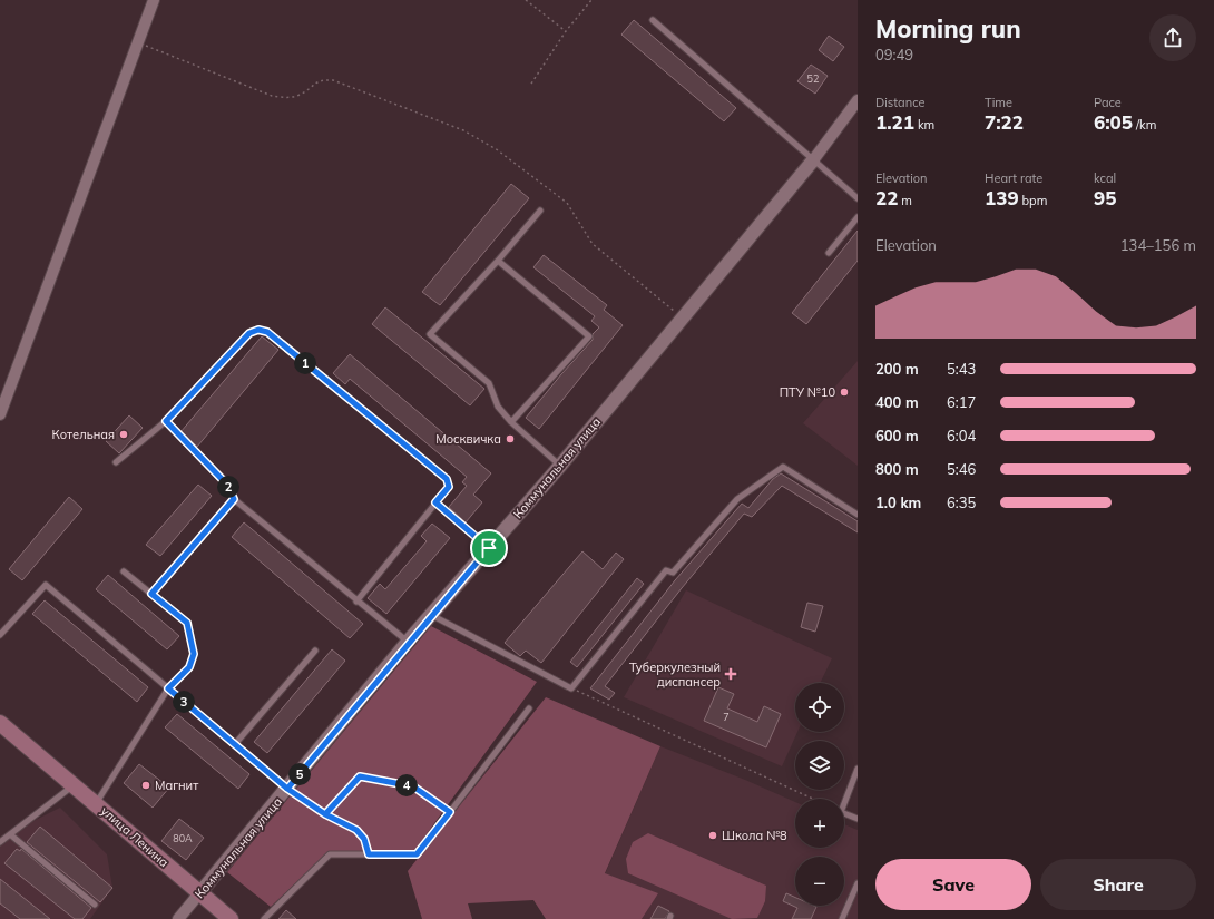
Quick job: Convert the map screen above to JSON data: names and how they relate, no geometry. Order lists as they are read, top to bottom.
{
  "streets": {
    "main road": ["улица Ленина"],
    "street": ["Коммунальная улица"]
  },
  "crossings": [
    ["Коммунальная улица", "улица Ленина"]
  ],
  "places": {
    "other": [
      "ПТУ №10",
      "Котельная",
      "Москвичка",
      "Магнит",
      "Школа №8"
    ],
    "health": ["Туберкулезный диспансер"]
  },
  "house_numbers": ["52", "7", "80А"],
  "page": {
    "heading": ["Morning run", "09:49"],
    "stats": [
      ["Distance", "1.21 km"],
      ["Time", "7:22"],
      ["Pace", "6:05 /km"],
      ["Elevation", "22 m"],
      ["Heart rate", "139 bpm"],
      ["kcal", "95"]
    ],
    "chart": ["Elevation", "134–156 m"],
    "pins": [
      "1",
      "2",
      "3",
      "5",
      "4"
    ],
    "list": [
      {
        "name": "200 m",
        "note": "5:43"
      },
      {
        "name": "400 m",
        "note": "6:17"
      },
      {
        "name": "600 m",
        "note": "6:04"
      },
      {
        "name": "800 m",
        "note": "5:46"
      },
      {
        "name": "1.0 km",
        "note": "6:35"
      }
    ],
    "map_buttons": ["+", "−"],
    "buttons": ["Save", "Share"]
  }
}
